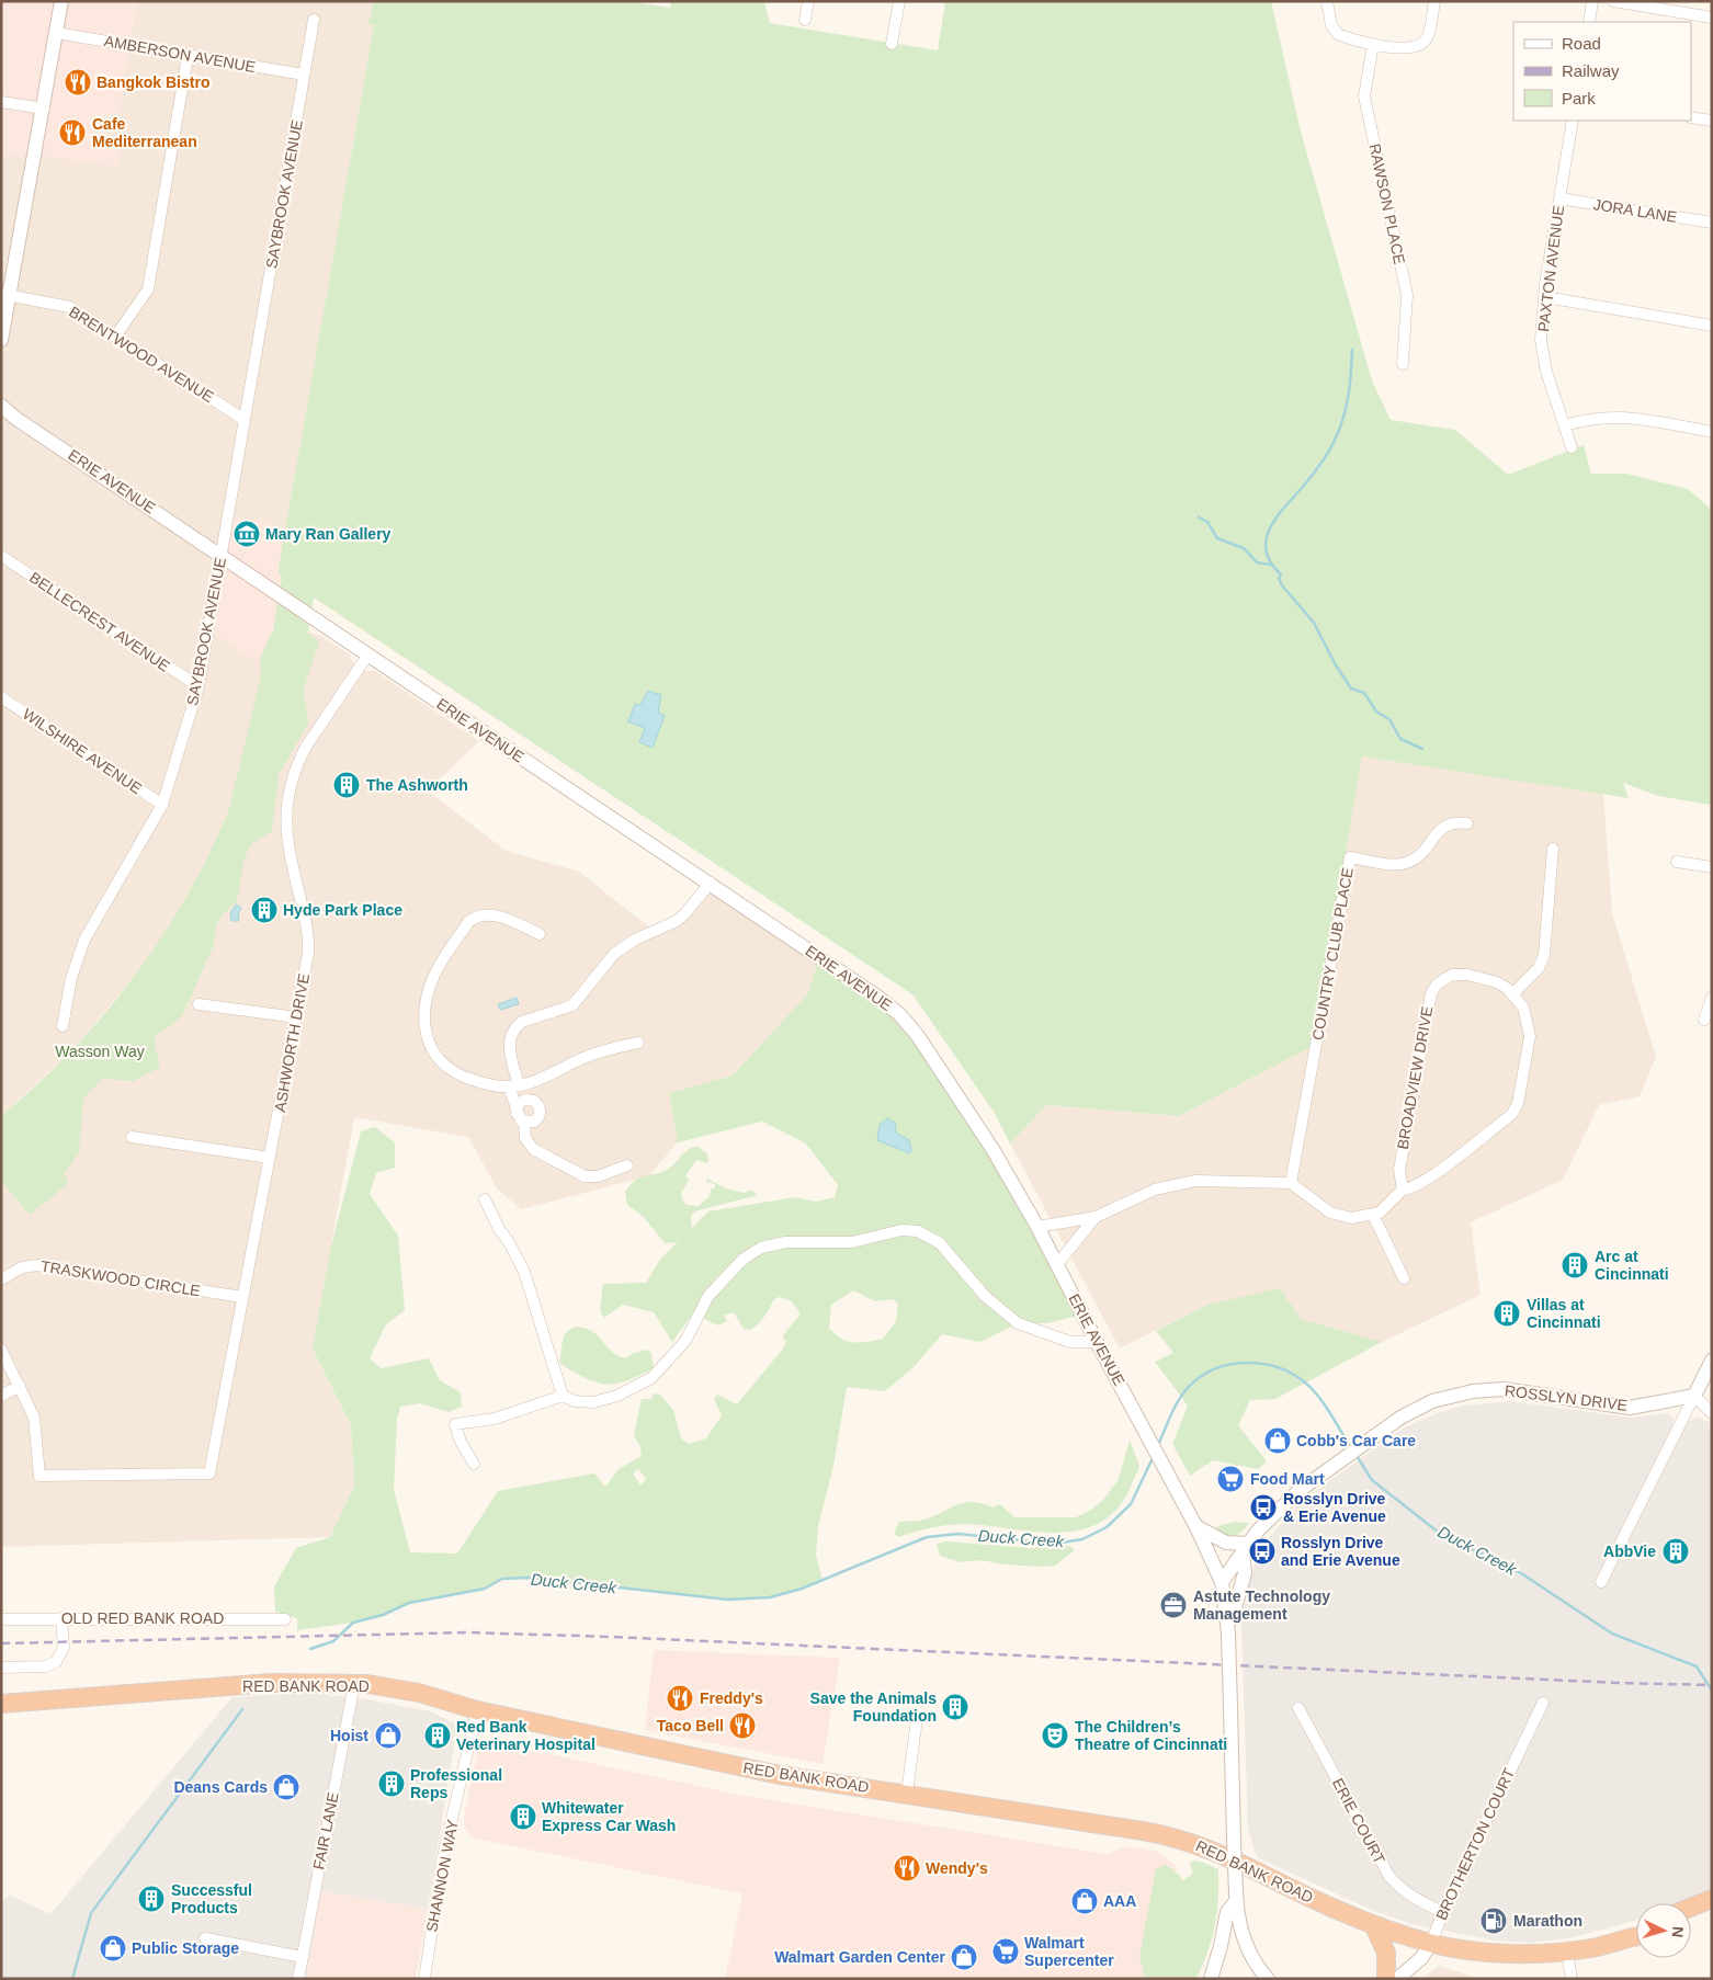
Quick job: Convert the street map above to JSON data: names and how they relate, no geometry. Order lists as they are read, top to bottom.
{
  "streets": {
    "highway": ["RED BANK ROAD"],
    "street": [
      "AMBERSON AVENUE",
      "SAYBROOK AVENUE",
      "RAWSON PLACE",
      "JORA LANE",
      "PAXTON AVENUE",
      "BRENTWOOD AVENUE",
      "ERIE AVENUE",
      "BELLECREST AVENUE",
      "WILSHIRE AVENUE",
      "COUNTRY CLUB PLACE",
      "ASHWORTH DRIVE",
      "BROADVIEW DRIVE",
      "TRASKWOOD CIRCLE",
      "ROSSLYN DRIVE",
      "OLD RED BANK ROAD",
      "ERIE COURT",
      "FAIR LANE",
      "BROTHERTON COURT",
      "SHANNON WAY"
    ]
  },
  "crossings": [
    ["AMBERSON AVENUE", "SAYBROOK AVENUE"],
    ["SAYBROOK AVENUE", "BRENTWOOD AVENUE"],
    ["SAYBROOK AVENUE", "ERIE AVENUE"],
    ["SAYBROOK AVENUE", "BELLECREST AVENUE"],
    ["SAYBROOK AVENUE", "WILSHIRE AVENUE"],
    ["JORA LANE", "PAXTON AVENUE"],
    ["ERIE AVENUE", "ASHWORTH DRIVE"],
    ["ERIE AVENUE", "ROSSLYN DRIVE"],
    ["ASHWORTH DRIVE", "TRASKWOOD CIRCLE"],
    ["RED BANK ROAD", "FAIR LANE"],
    ["RED BANK ROAD", "BROTHERTON COURT"],
    ["RED BANK ROAD", "SHANNON WAY"],
    ["ERIE COURT", "BROTHERTON COURT"]
  ],
  "water": ["Duck Creek"],
  "parks": ["Wasson Way"],
  "places": {
    "restaurant": [
      "Bangkok Bistro",
      "Cafe Mediterranean",
      "Freddy's",
      "Taco Bell",
      "Wendy's"
    ],
    "museum": ["Mary Ran Gallery"],
    "building": [
      "The Ashworth",
      "Hyde Park Place",
      "Arc at Cincinnati",
      "Villas at Cincinnati",
      "AbbVie",
      "Save the Animals Foundation",
      "Red Bank Veterinary Hospital",
      "Professional Reps",
      "Whitewater Express Car Wash",
      "Successful Products"
    ],
    "shop": [
      "Cobb's Car Care",
      "Hoist",
      "Deans Cards",
      "AAA",
      "Public Storage",
      "Walmart Garden Center"
    ],
    "supermarket": ["Food Mart", "Walmart Supercenter"],
    "bus stop": ["Rosslyn Drive & Erie Avenue", "Rosslyn Drive and Erie Avenue"],
    "office": ["Astute Technology Management"],
    "theatre": ["The Children’s Theatre of Cincinnati"],
    "fuel station": ["Marathon"]
  },
  "legend": ["Road", "Railway", "Park"],
  "north": "right"
}
